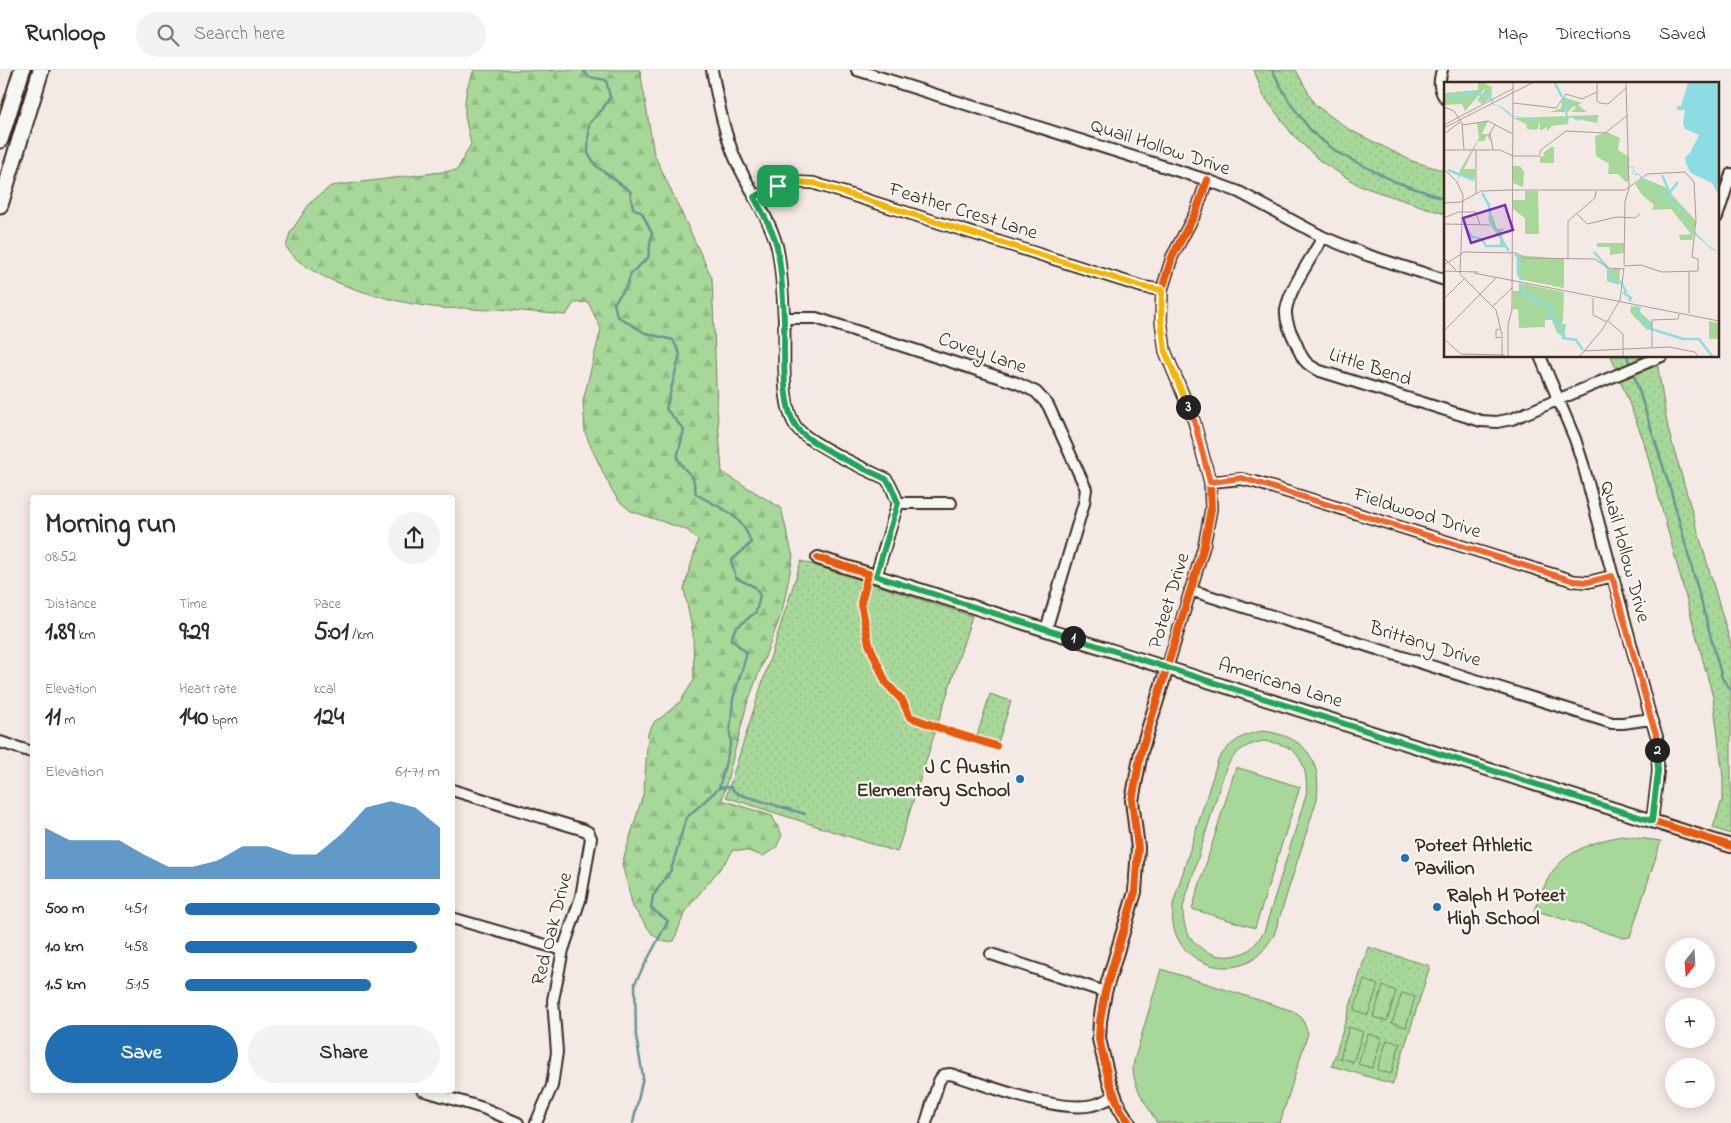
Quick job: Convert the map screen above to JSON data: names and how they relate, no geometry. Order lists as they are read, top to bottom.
{
  "streets": {
    "street": [
      "Quail Hollow Drive",
      "Feather Crest Lane",
      "Covey Lane",
      "Little Bend",
      "Fieldwood Drive",
      "Poteet Drive",
      "Brittany Drive",
      "Americana Lane",
      "Red Oak Drive"
    ]
  },
  "crossings": [
    ["Quail Hollow Drive", "Little Bend"],
    ["Quail Hollow Drive", "Fieldwood Drive"],
    ["Quail Hollow Drive", "Poteet Drive"],
    ["Quail Hollow Drive", "Brittany Drive"],
    ["Quail Hollow Drive", "Americana Lane"],
    ["Feather Crest Lane", "Poteet Drive"],
    ["Covey Lane", "Americana Lane"],
    ["Fieldwood Drive", "Poteet Drive"],
    ["Poteet Drive", "Brittany Drive"],
    ["Poteet Drive", "Americana Lane"]
  ],
  "places": ["J C Austin Elementary School", "Poteet Athletic Pavilion", "Ralph H Poteet High School"],
  "north": "bottom",
  "page": {
    "header": "Runloop",
    "search": "Search here",
    "nav": ["Map", "Directions", "Saved"],
    "pins": ["3", "1", "2"],
    "heading": ["Morning run", "08:52"],
    "stats": [
      ["Distance", "1.89 km"],
      ["Time", "9:29"],
      ["Pace", "5:01 /km"],
      ["Elevation", "11 m"],
      ["Heart rate", "140 bpm"],
      ["kcal", "124"]
    ],
    "chart": ["Elevation", "61–71 m"],
    "list": [
      {
        "name": "500 m",
        "note": "4:51"
      },
      {
        "name": "1.0 km",
        "note": "4:58"
      },
      {
        "name": "1.5 km",
        "note": "5:15"
      }
    ],
    "map_buttons": ["+", "−"],
    "buttons": ["Save", "Share"]
  }
}
